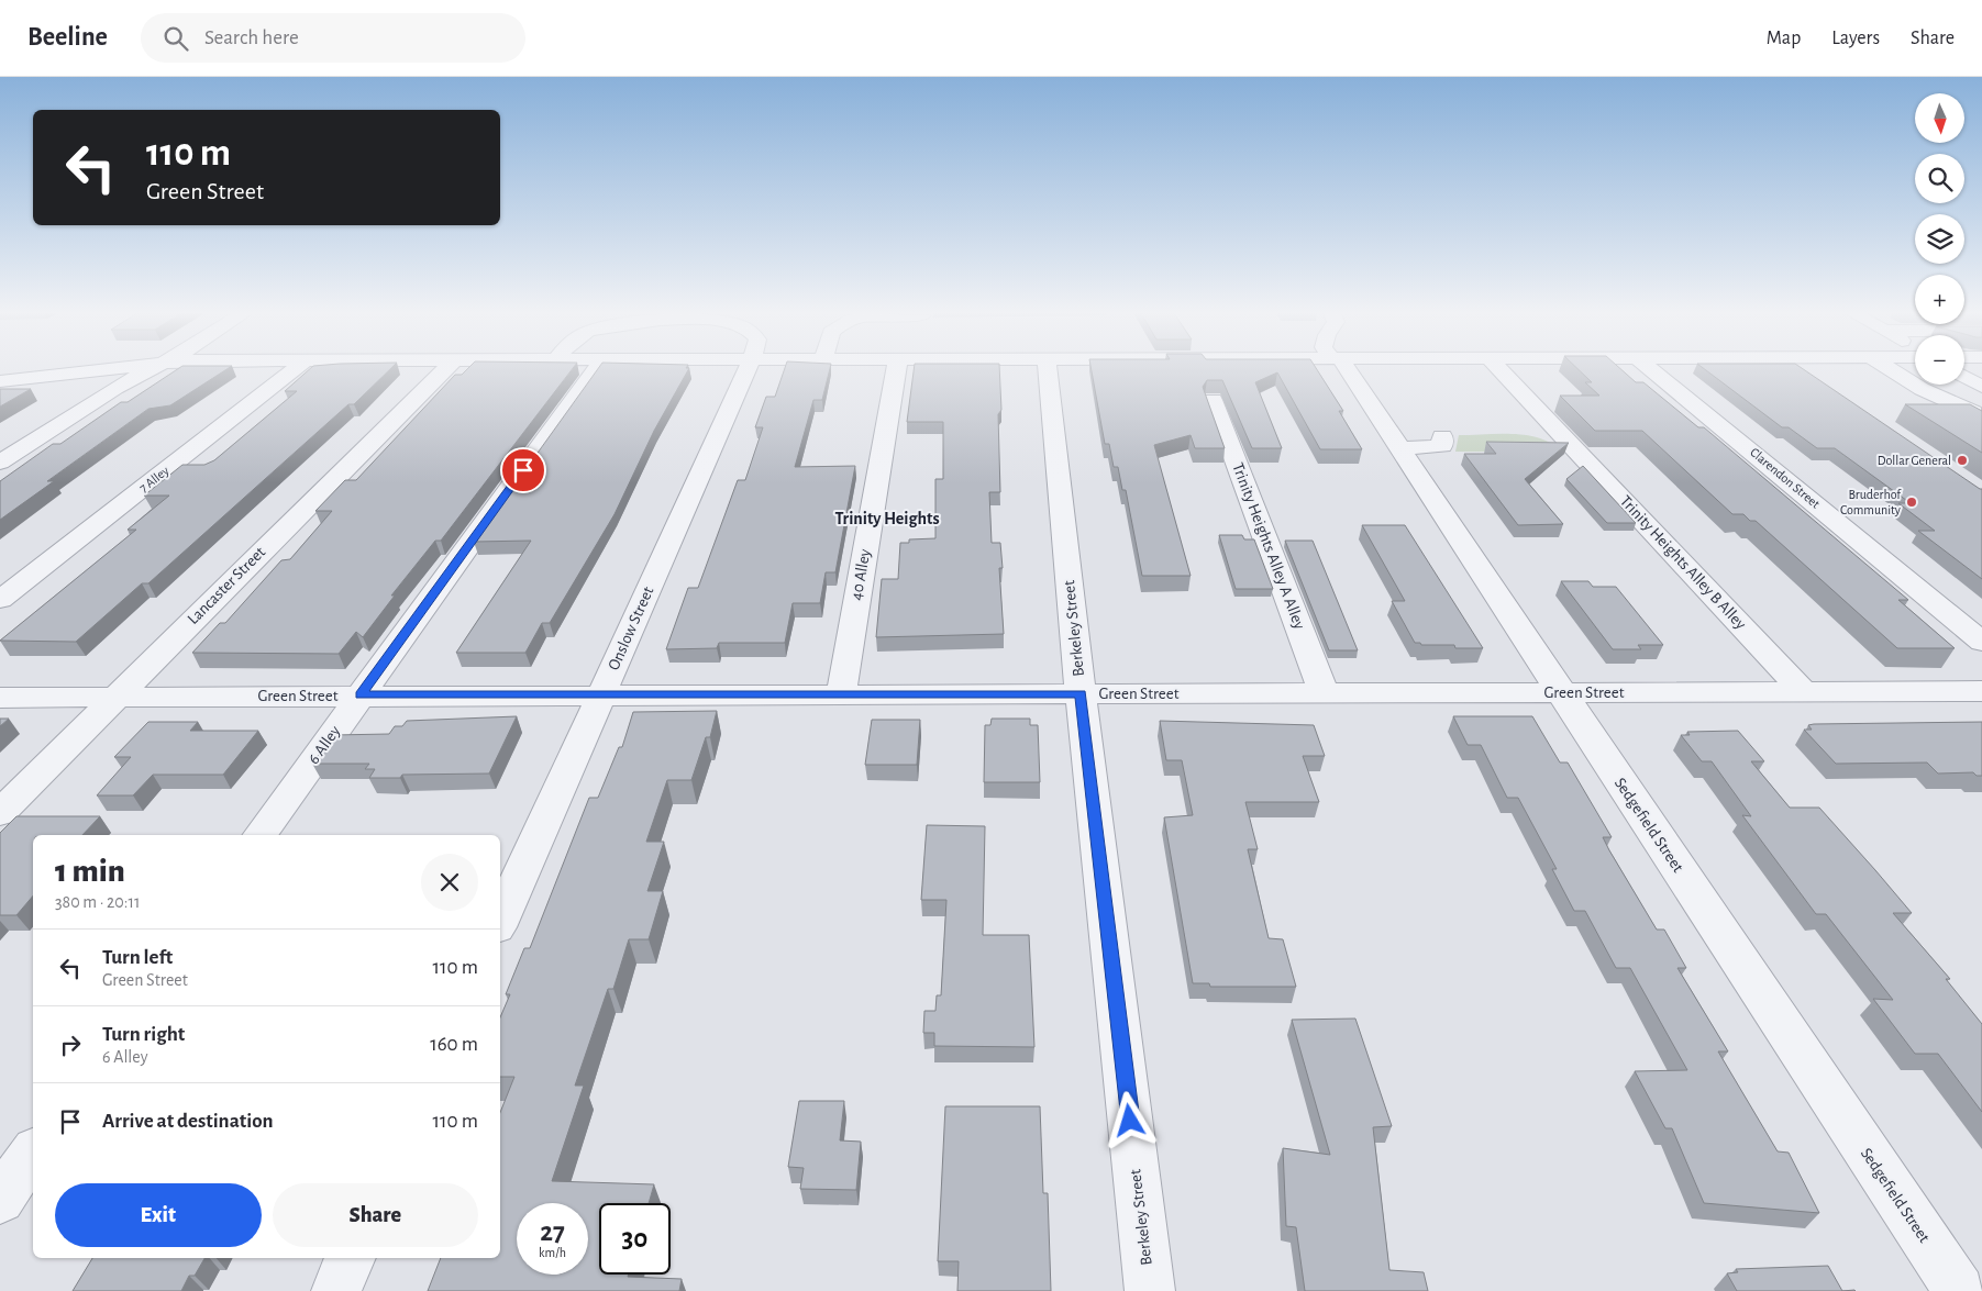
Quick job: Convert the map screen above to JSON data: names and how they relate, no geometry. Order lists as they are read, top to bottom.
{
  "streets": {
    "street": [
      "Clarendon Street",
      "7 Alley",
      "Trinity Heights Alley A Alley",
      "Trinity Heights Alley B Alley",
      "40 Alley",
      "Lancaster Street",
      "Onslow Street",
      "Berkeley Street",
      "Green Street",
      "6 Alley",
      "Sedgefield Street"
    ]
  },
  "crossings": [
    ["Trinity Heights Alley A Alley", "Green Street"],
    ["Trinity Heights Alley B Alley", "Green Street"],
    ["40 Alley", "Green Street"],
    ["Lancaster Street", "Green Street"],
    ["Onslow Street", "Green Street"],
    ["Berkeley Street", "Green Street"],
    ["Green Street", "6 Alley"],
    ["Green Street", "Sedgefield Street"]
  ],
  "districts": ["Trinity Heights"],
  "places": ["Dollar General", "Bruderhof Community"],
  "north": "bottom",
  "page": {
    "header": "Beeline",
    "search": "Search here",
    "nav": ["Map", "Layers", "Share"],
    "map_buttons": ["+", "−"],
    "turn": ["110 m", "Green Street"],
    "heading": ["1 min", "380 m · 20:11"],
    "list": [
      {
        "name": "Turn left",
        "note": "Green Street",
        "value": "110 m"
      },
      {
        "name": "Turn right",
        "note": "6 Alley",
        "value": "160 m"
      },
      {
        "name": "Arrive at destination",
        "value": "110 m"
      }
    ],
    "buttons": ["Exit", "Share"],
    "speed": "27 km/h",
    "limit": "30"
  }
}
